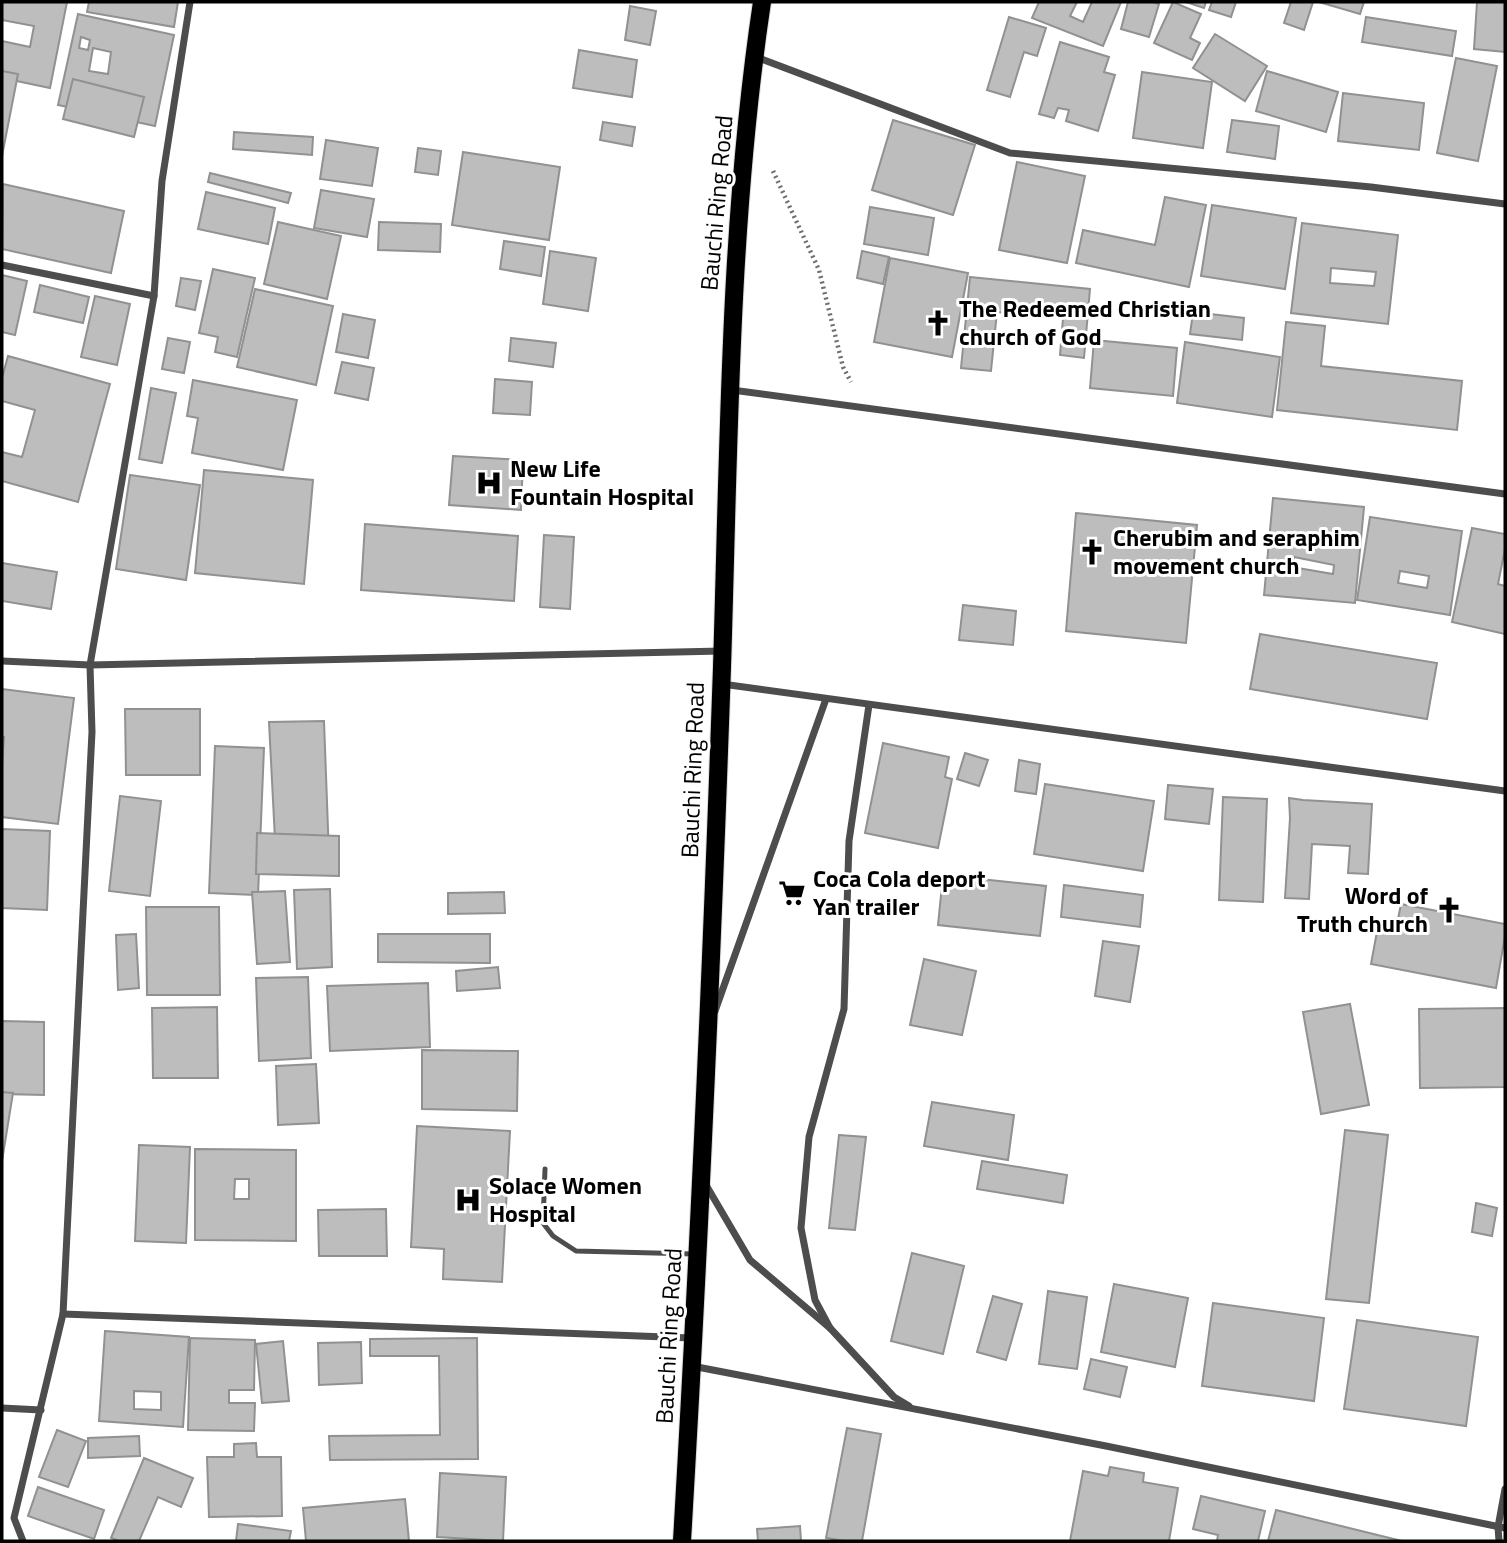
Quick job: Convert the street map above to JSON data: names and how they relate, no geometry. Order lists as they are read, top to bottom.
{
  "streets": {
    "main road": ["Bauchi Ring Road"]
  },
  "places": {
    "church": ["The Redeemed Christian church of God", "Cherubim and seraphim movement church", "Word of Truth church"],
    "hospital": ["New Life Fountain Hospital", "Solace Women Hospital"],
    "supermarket": ["Coca Cola deport Yan trailer"]
  }
}
